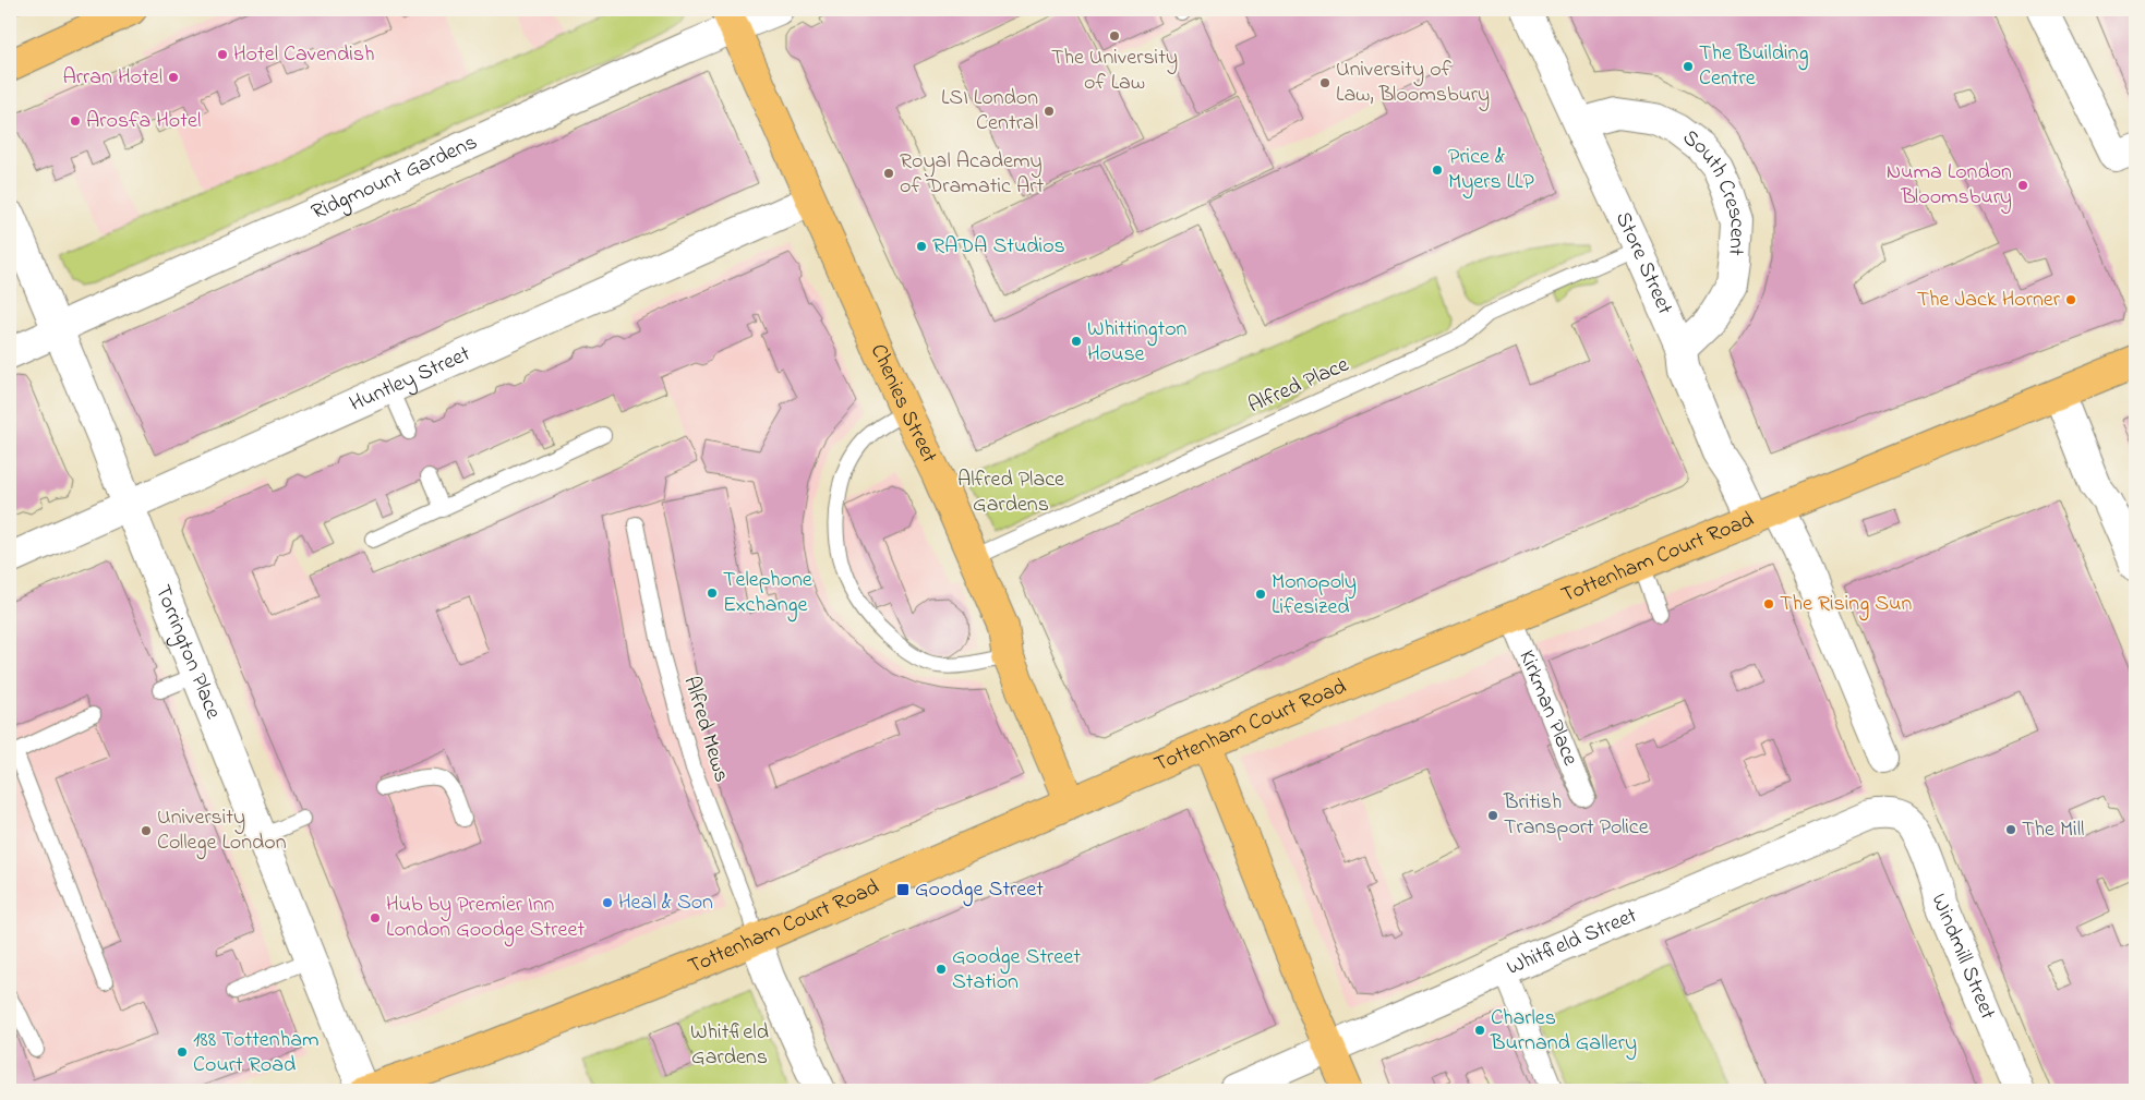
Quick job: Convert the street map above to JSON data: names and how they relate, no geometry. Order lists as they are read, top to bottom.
{
  "streets": {
    "main road": ["Chenies Street", "Tottenham Court Road"],
    "street": [
      "Ridgmount Gardens",
      "South Crescent",
      "Store Street",
      "Huntley Street",
      "Torrington Place",
      "Kirkman Place",
      "Whitfield Street",
      "Windmill Street"
    ],
    "lane": ["Alfred Place", "Alfred Mews"]
  },
  "crossings": [
    ["Ridgmount Gardens", "Chenies Street"],
    ["Ridgmount Gardens", "Torrington Place"],
    ["South Crescent", "Store Street"],
    ["Store Street", "Alfred Place"],
    ["Store Street", "Tottenham Court Road"],
    ["Huntley Street", "Chenies Street"],
    ["Huntley Street", "Torrington Place"],
    ["Alfred Place", "Chenies Street"],
    ["Chenies Street", "Tottenham Court Road"],
    ["Tottenham Court Road", "Torrington Place"],
    ["Tottenham Court Road", "Kirkman Place"],
    ["Tottenham Court Road", "Alfred Mews"],
    ["Whitfield Street", "Windmill Street"]
  ],
  "parks": ["Alfred Place Gardens", "Whitfield Gardens"],
  "places": {
    "other": [
      "The University of Law",
      "Hotel Cavendish",
      "The Building Centre",
      "Arran Hotel",
      "University of Law, Bloomsbury",
      "LSI London Central",
      "Arosfa Hotel",
      "Price & Myers LLP",
      "Royal Academy of Dramatic Art",
      "Numa London Bloomsbury",
      "RADA Studios",
      "The Jack Horner",
      "Whittington House",
      "Telephone Exchange",
      "Monopoly Lifesized",
      "The Rising Sun",
      "British Transport Police",
      "The Mill",
      "University College London",
      "Heal & Son",
      "Hub by Premier Inn London Goodge Street",
      "Goodge Street Station",
      "Charles Burnand Gallery",
      "188 Tottenham Court Road"
    ],
    "transit": ["Goodge Street"]
  }
}
